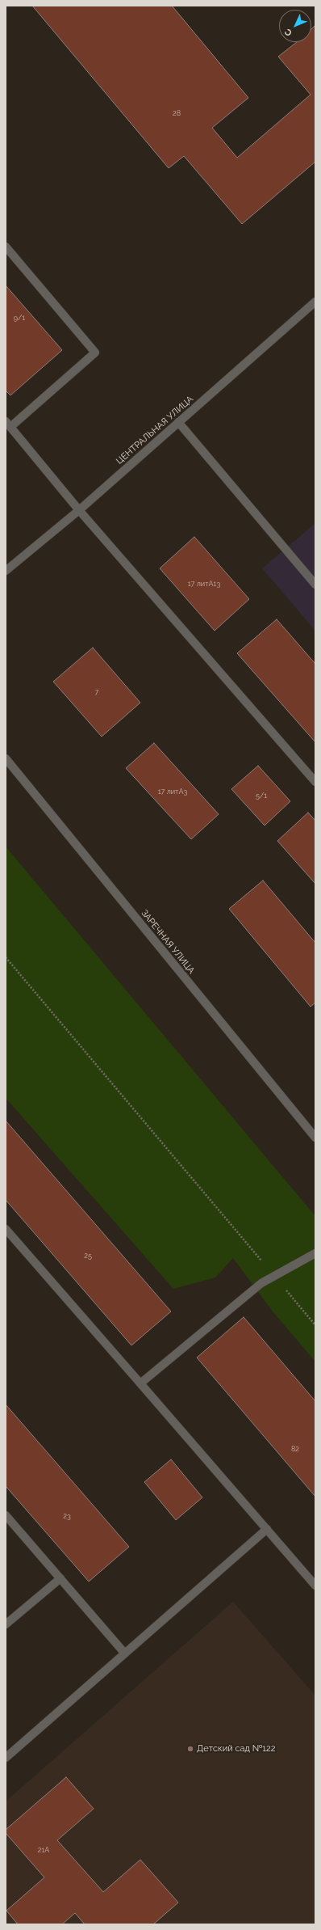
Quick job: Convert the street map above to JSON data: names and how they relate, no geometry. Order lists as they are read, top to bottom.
{
  "streets": {
    "street": ["ЦЕНТРАЛЬНАЯ УЛИЦА", "ЗАРЕЧНАЯ УЛИЦА"]
  },
  "places": ["Детский сад №122"],
  "house_numbers": [
    "28",
    "9/1",
    "17 литА13",
    "7",
    "17 литА3",
    "5/1",
    "25",
    "82",
    "23",
    "21А"
  ],
  "north": "bottom left"
}
